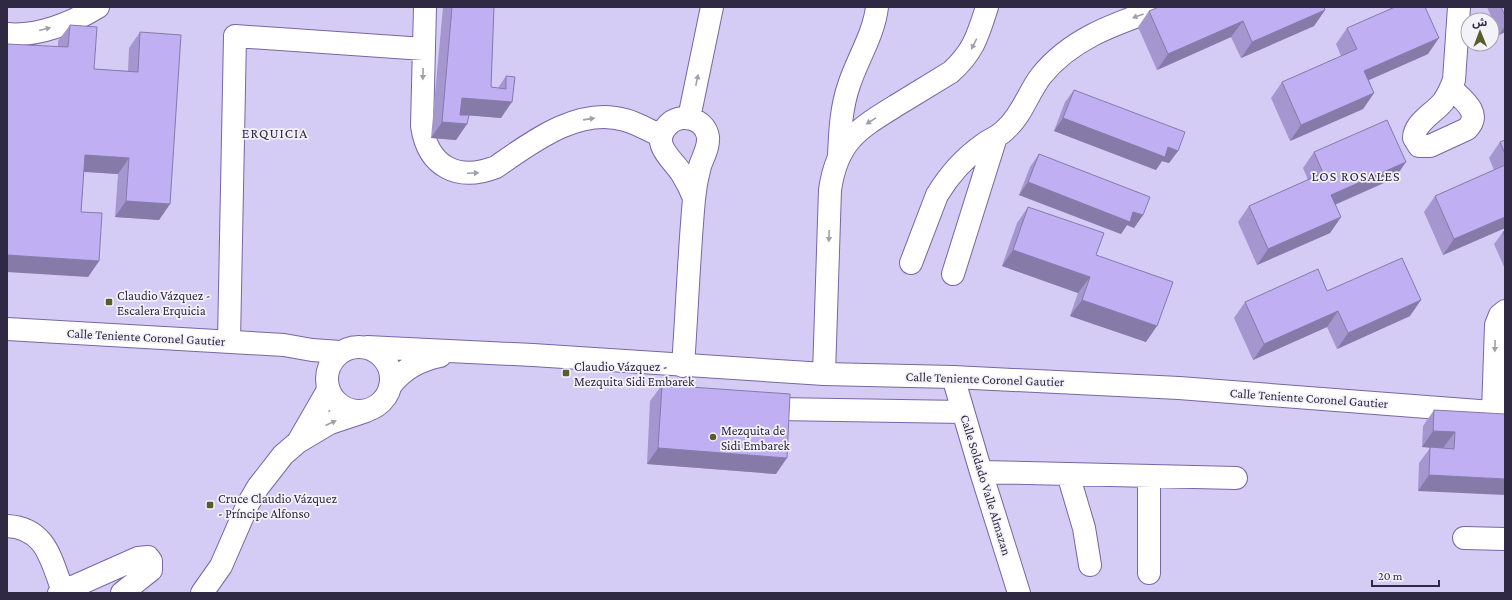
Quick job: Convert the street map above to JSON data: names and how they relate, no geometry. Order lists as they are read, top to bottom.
{
  "streets": {
    "street": ["Calle Teniente Coronel Gautier", "Calle Soldado Valle Almazan"]
  },
  "crossings": [
    ["Calle Teniente Coronel Gautier", "Calle Soldado Valle Almazan"]
  ],
  "districts": ["ERQUICIA", "LOS ROSALES"],
  "places": {
    "transit": ["Claudio Vázquez - Escalera Erquicia", "Claudio Vázquez - Mezquita Sidi Embarek", "Cruce Claudio Vázquez - Príncipe Alfonso"],
    "other": ["Mezquita de Sidi Embarek"]
  },
  "scale_bar": "20 m",
  "north": "top"
}
